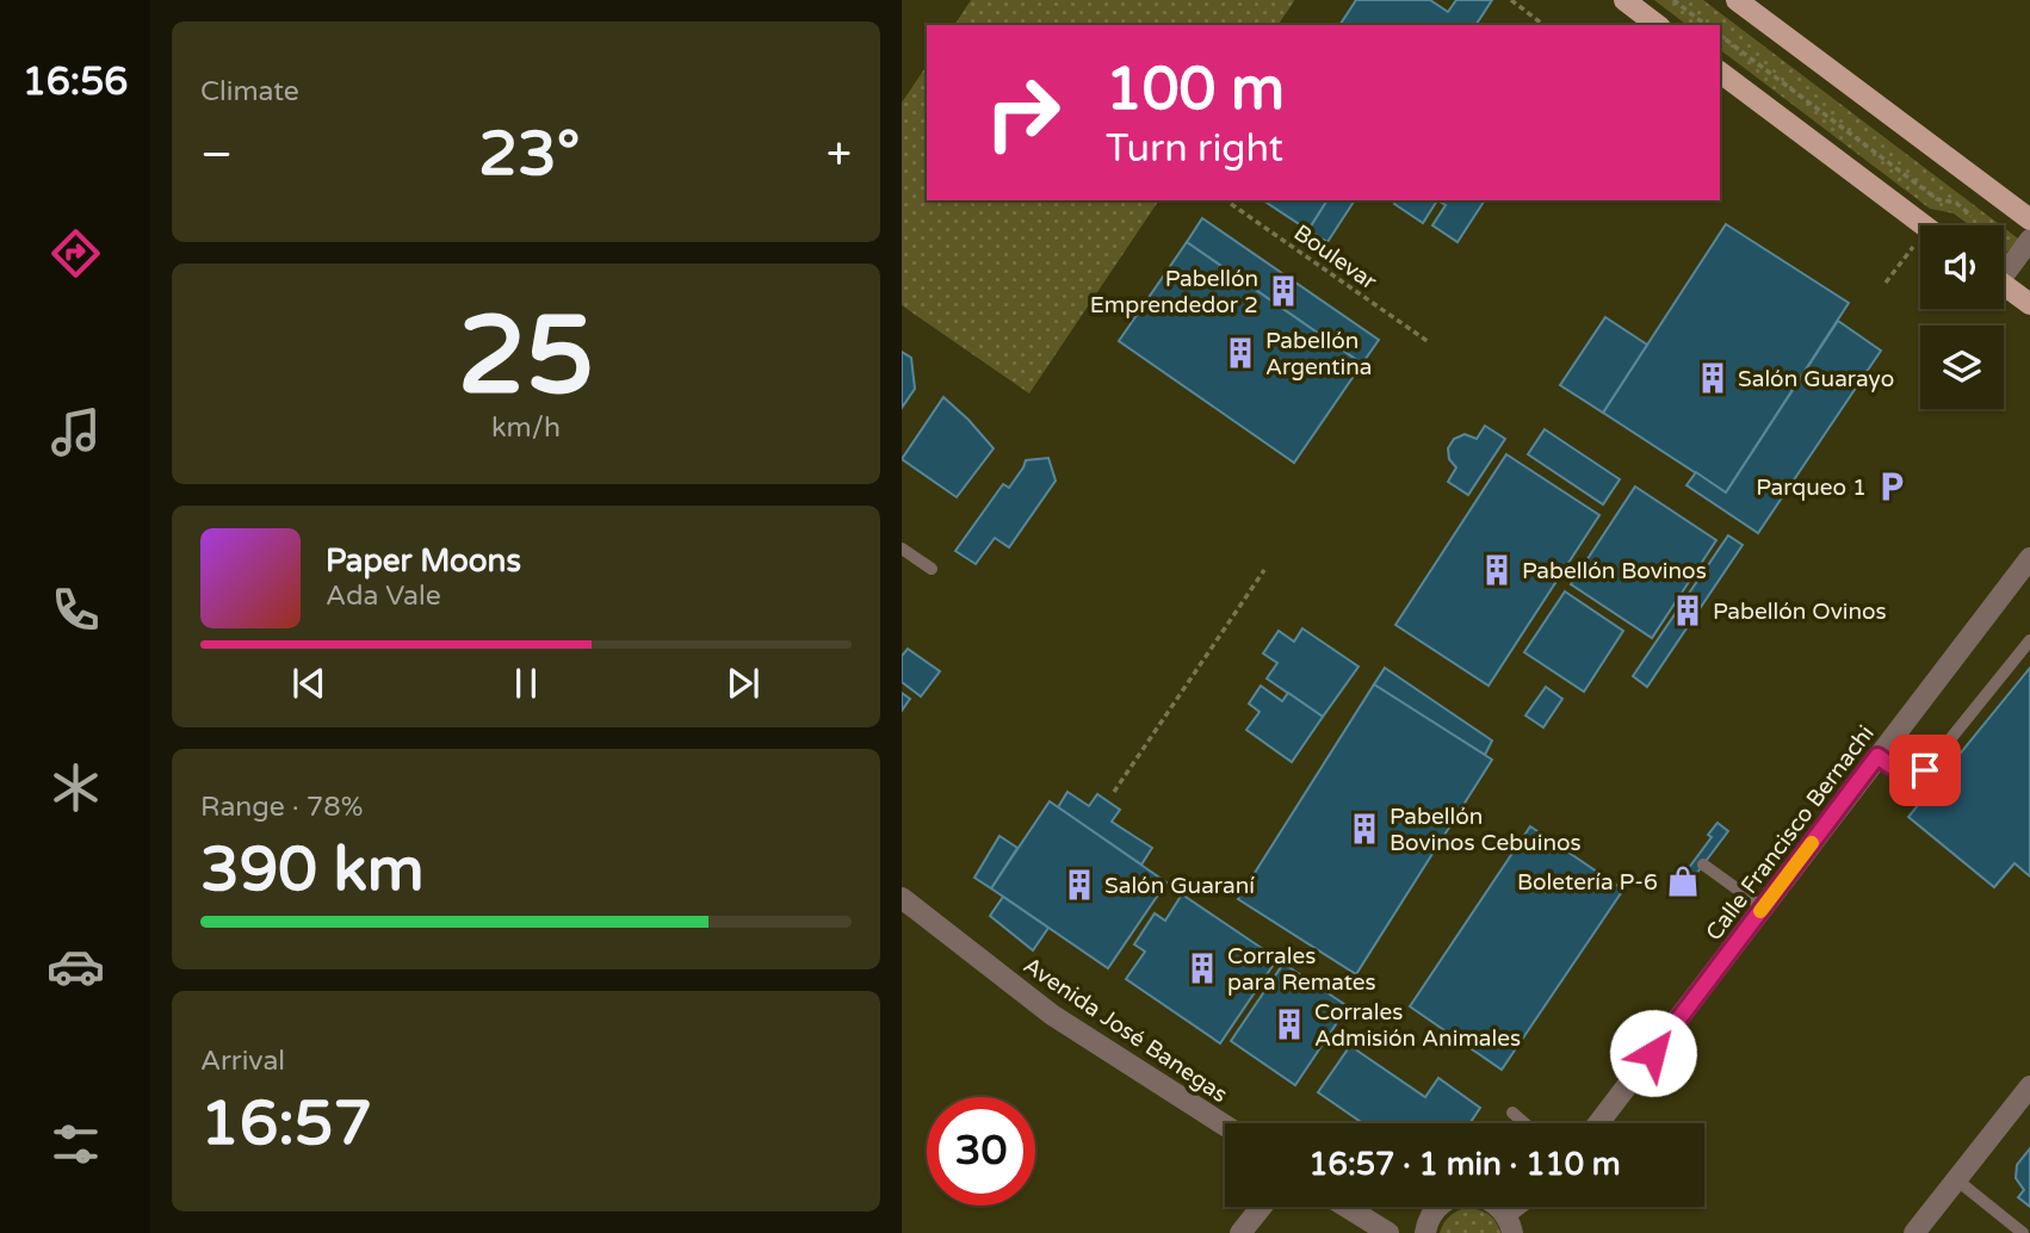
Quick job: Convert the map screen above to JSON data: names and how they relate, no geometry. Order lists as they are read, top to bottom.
{
  "streets": {
    "street": ["Calle Francisco Bernachi", "Avenida José Banegas"],
    "path": ["Boulevar"]
  },
  "places": {
    "building": [
      "Pabellón Emprendedor 2",
      "Pabellón Argentina",
      "Salón Guarayo",
      "Pabellón Bovinos",
      "Pabellón Ovinos",
      "Pabellón Bovinos Cebuinos",
      "Salón Guaraní",
      "Corrales para Remates",
      "Corrales Admisión Animales"
    ],
    "parking": ["Parqueo 1"],
    "shop": ["Boletería P-6"]
  },
  "page": {
    "tabs": "16:56",
    "tile": [
      "Climate",
      ["25", "km/h"],
      ["Range · 78%", "390 km"],
      ["Arrival", "16:57"]
    ],
    "turn": ["100 m", "Turn right"],
    "heat": ["−", "23°", "+"],
    "song": ["Paper Moons", "Ada Vale"],
    "limit": "30",
    "trip": "16:57 · 1 min · 110 m"
  }
}
